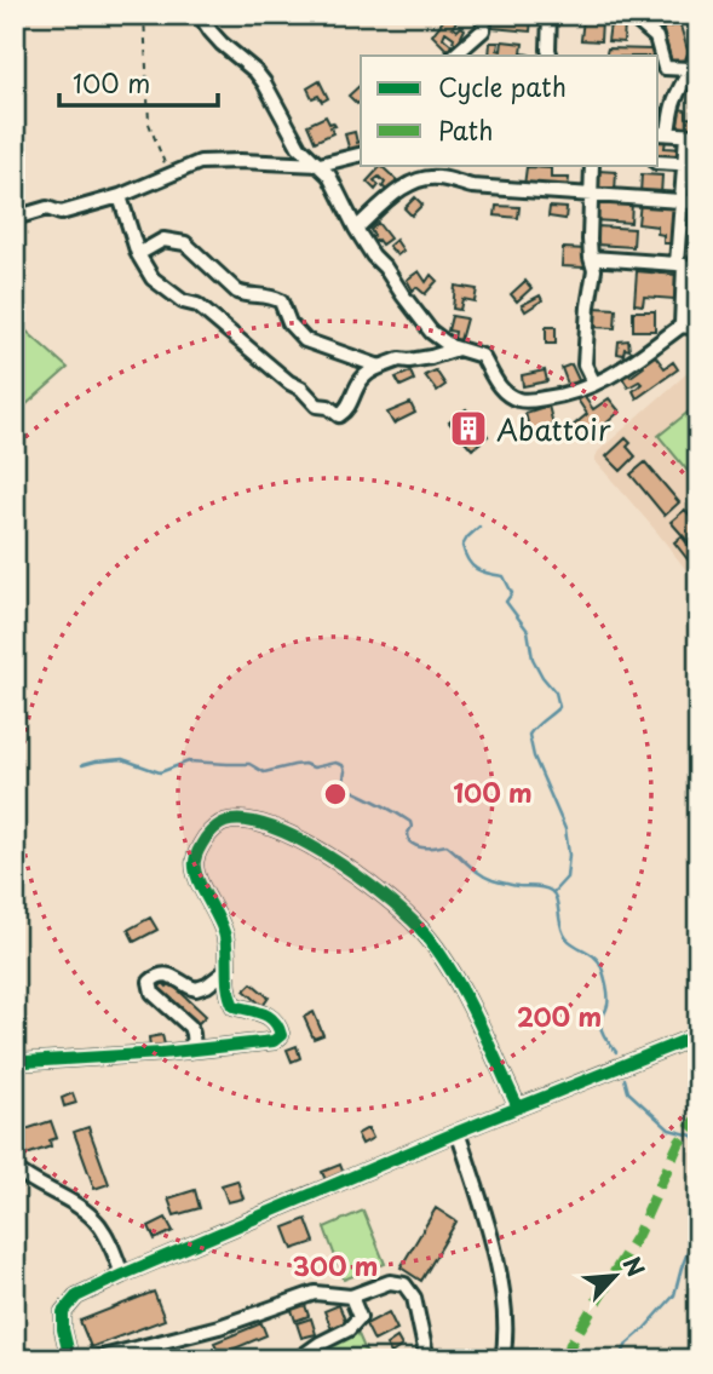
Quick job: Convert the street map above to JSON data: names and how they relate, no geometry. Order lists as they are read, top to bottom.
{
  "places": {
    "building": ["Abattoir"]
  },
  "legend": ["Cycle path", "Path"],
  "scale_bar": "100 m",
  "north": "top right",
  "rings": ["100 m", "200 m", "300 m"]
}
